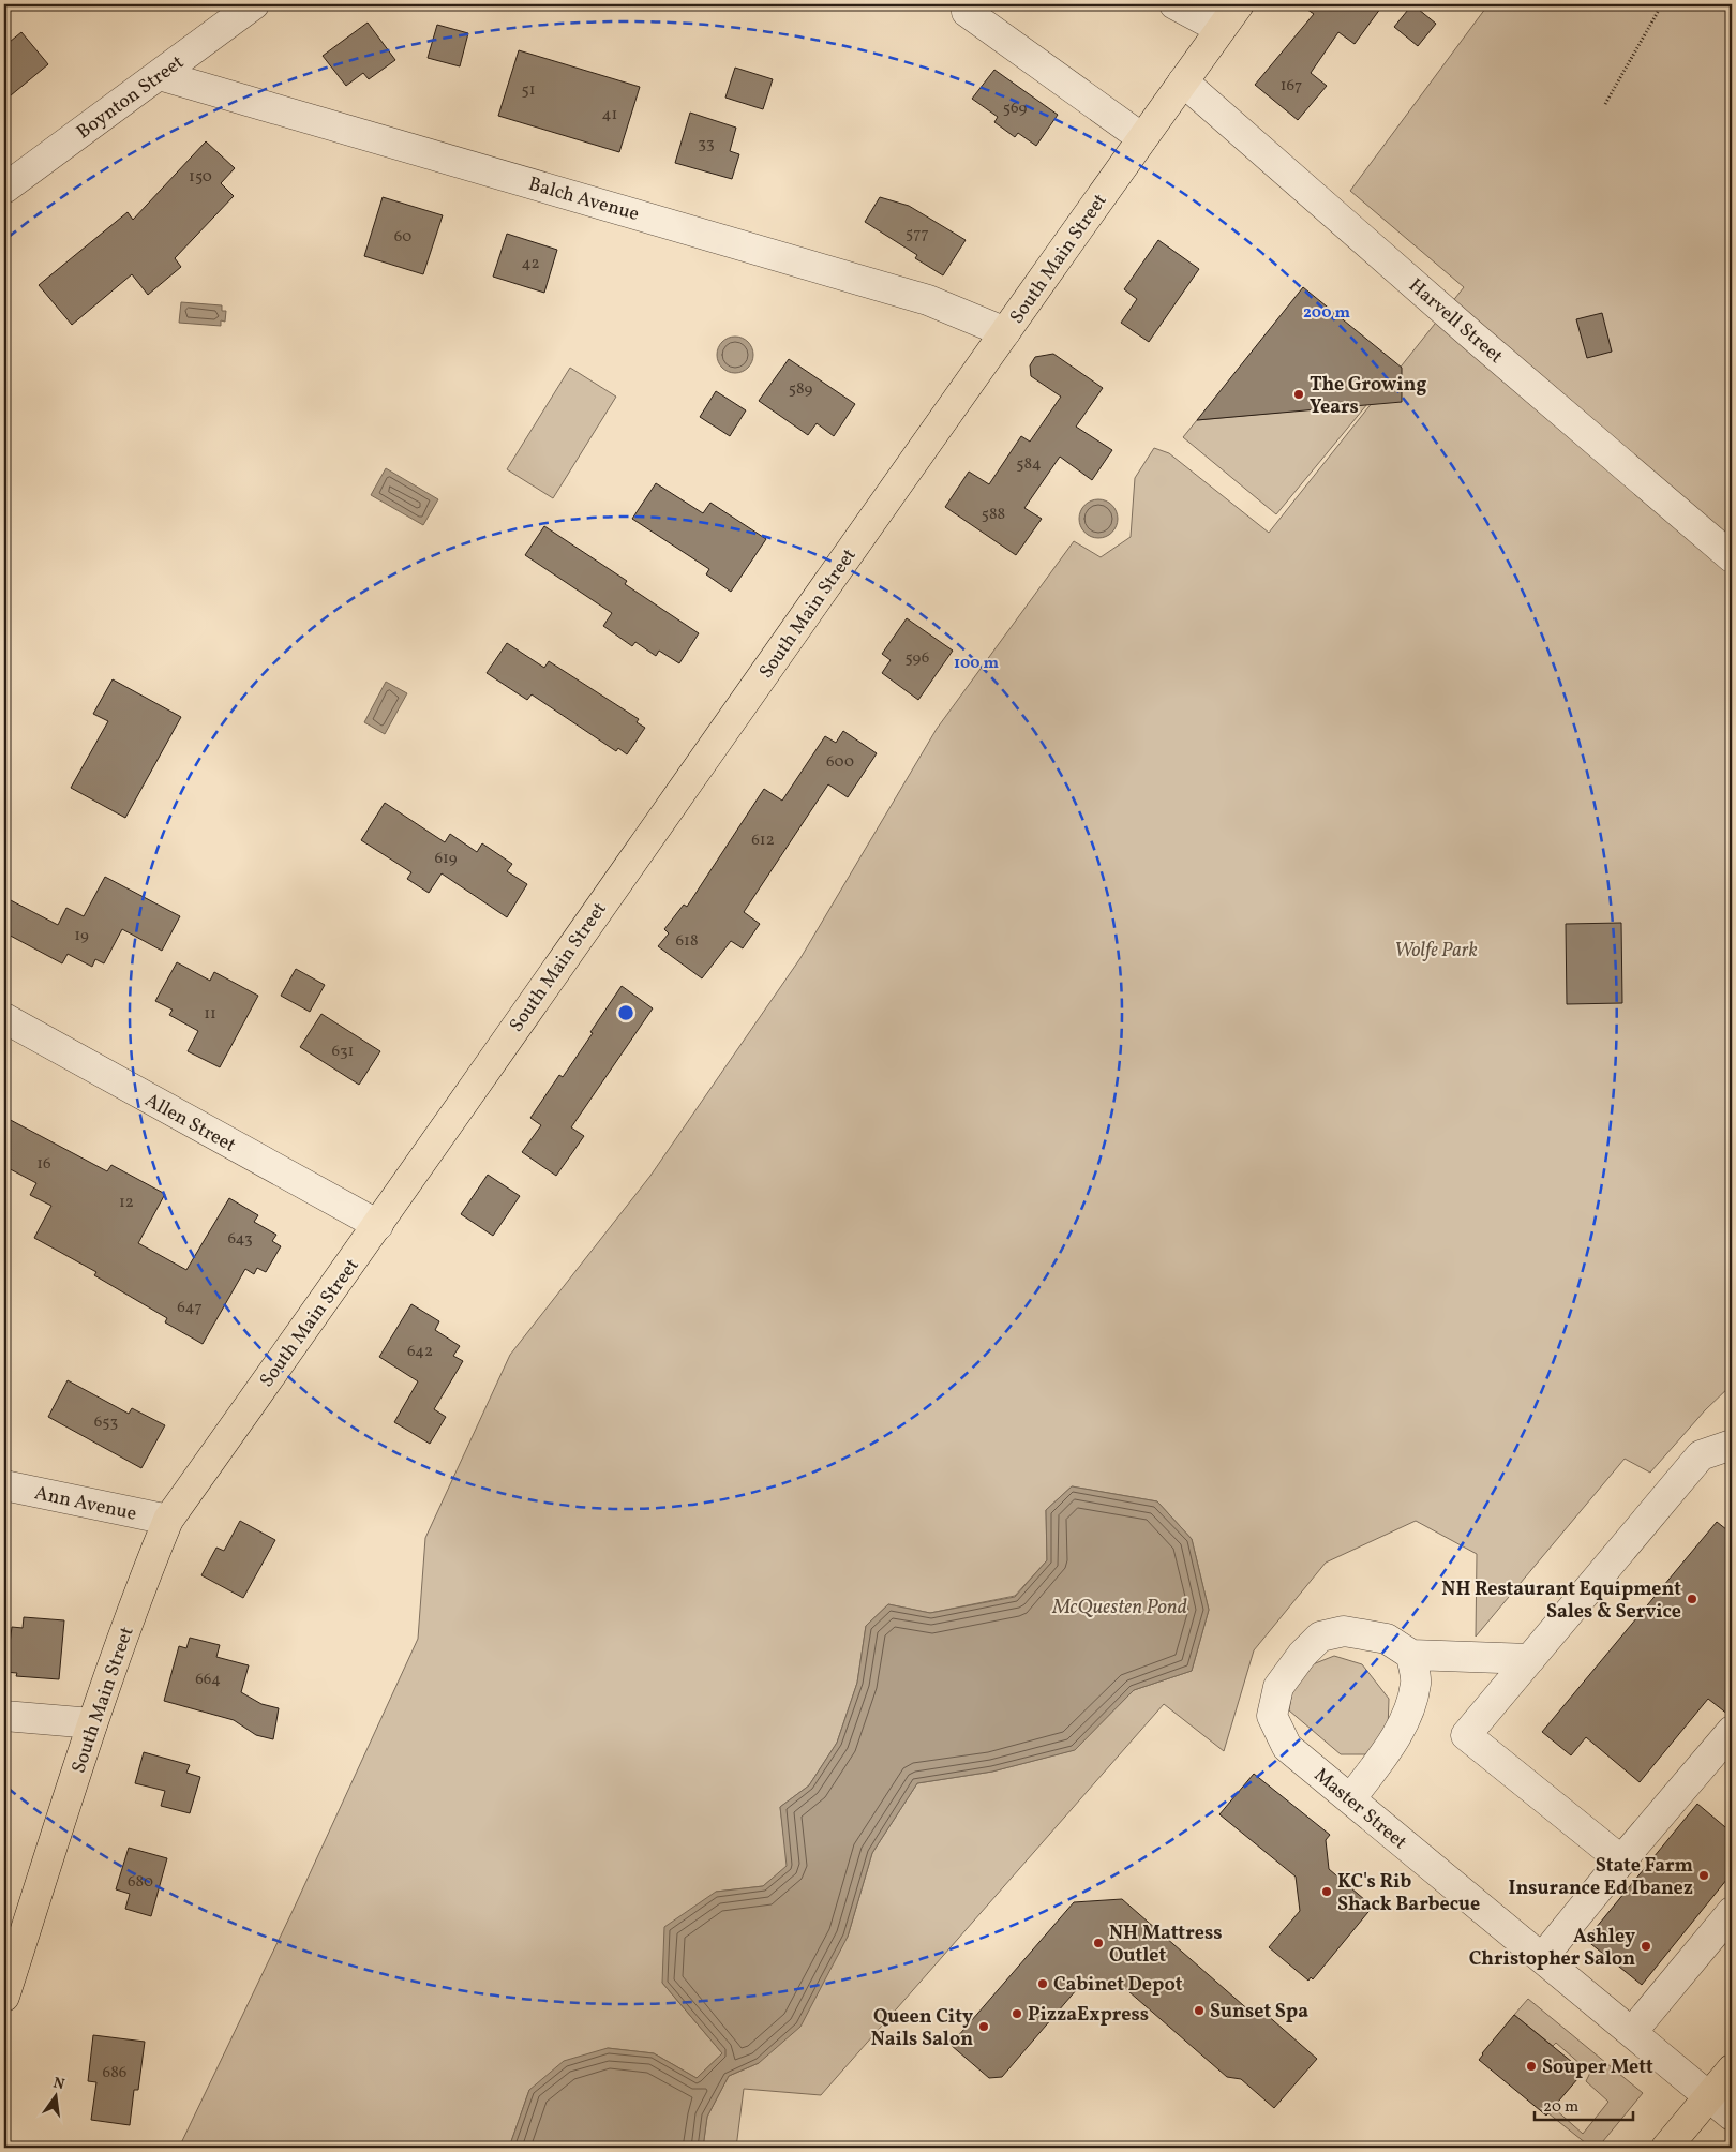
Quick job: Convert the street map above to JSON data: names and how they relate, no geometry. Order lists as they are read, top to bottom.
{
  "streets": {
    "main road": ["South Main Street"],
    "street": [
      "Boynton Street",
      "Balch Avenue",
      "Harvell Street",
      "Allen Street",
      "Ann Avenue",
      "Master Street"
    ]
  },
  "crossings": [
    ["Boynton Street", "Balch Avenue"],
    ["Balch Avenue", "South Main Street"],
    ["South Main Street", "Harvell Street"],
    ["South Main Street", "Allen Street"],
    ["South Main Street", "Ann Avenue"]
  ],
  "water": ["McQuesten Pond"],
  "parks": ["Wolfe Park"],
  "places": [
    "The Growing Years",
    "NH Restaurant Equipment Sales & Service",
    "State Farm Insurance Ed Ibanez",
    "KC's Rib Shack Barbecue",
    "NH Mattress Outlet",
    "Ashley Christopher Salon",
    "Cabinet Depot",
    "Sunset Spa",
    "PizzaExpress",
    "Queen City Nails Salon",
    "Souper Mett"
  ],
  "house_numbers": [
    "167",
    "51",
    "569",
    "41",
    "33",
    "150",
    "577",
    "60",
    "42",
    "589",
    "584",
    "588",
    "596",
    "600",
    "612",
    "619",
    "19",
    "618",
    "11",
    "631",
    "16",
    "12",
    "643",
    "647",
    "642",
    "653",
    "664",
    "680",
    "686"
  ],
  "scale_bar": "20 m",
  "north": "top",
  "rings": ["200 m", "100 m"]
}
